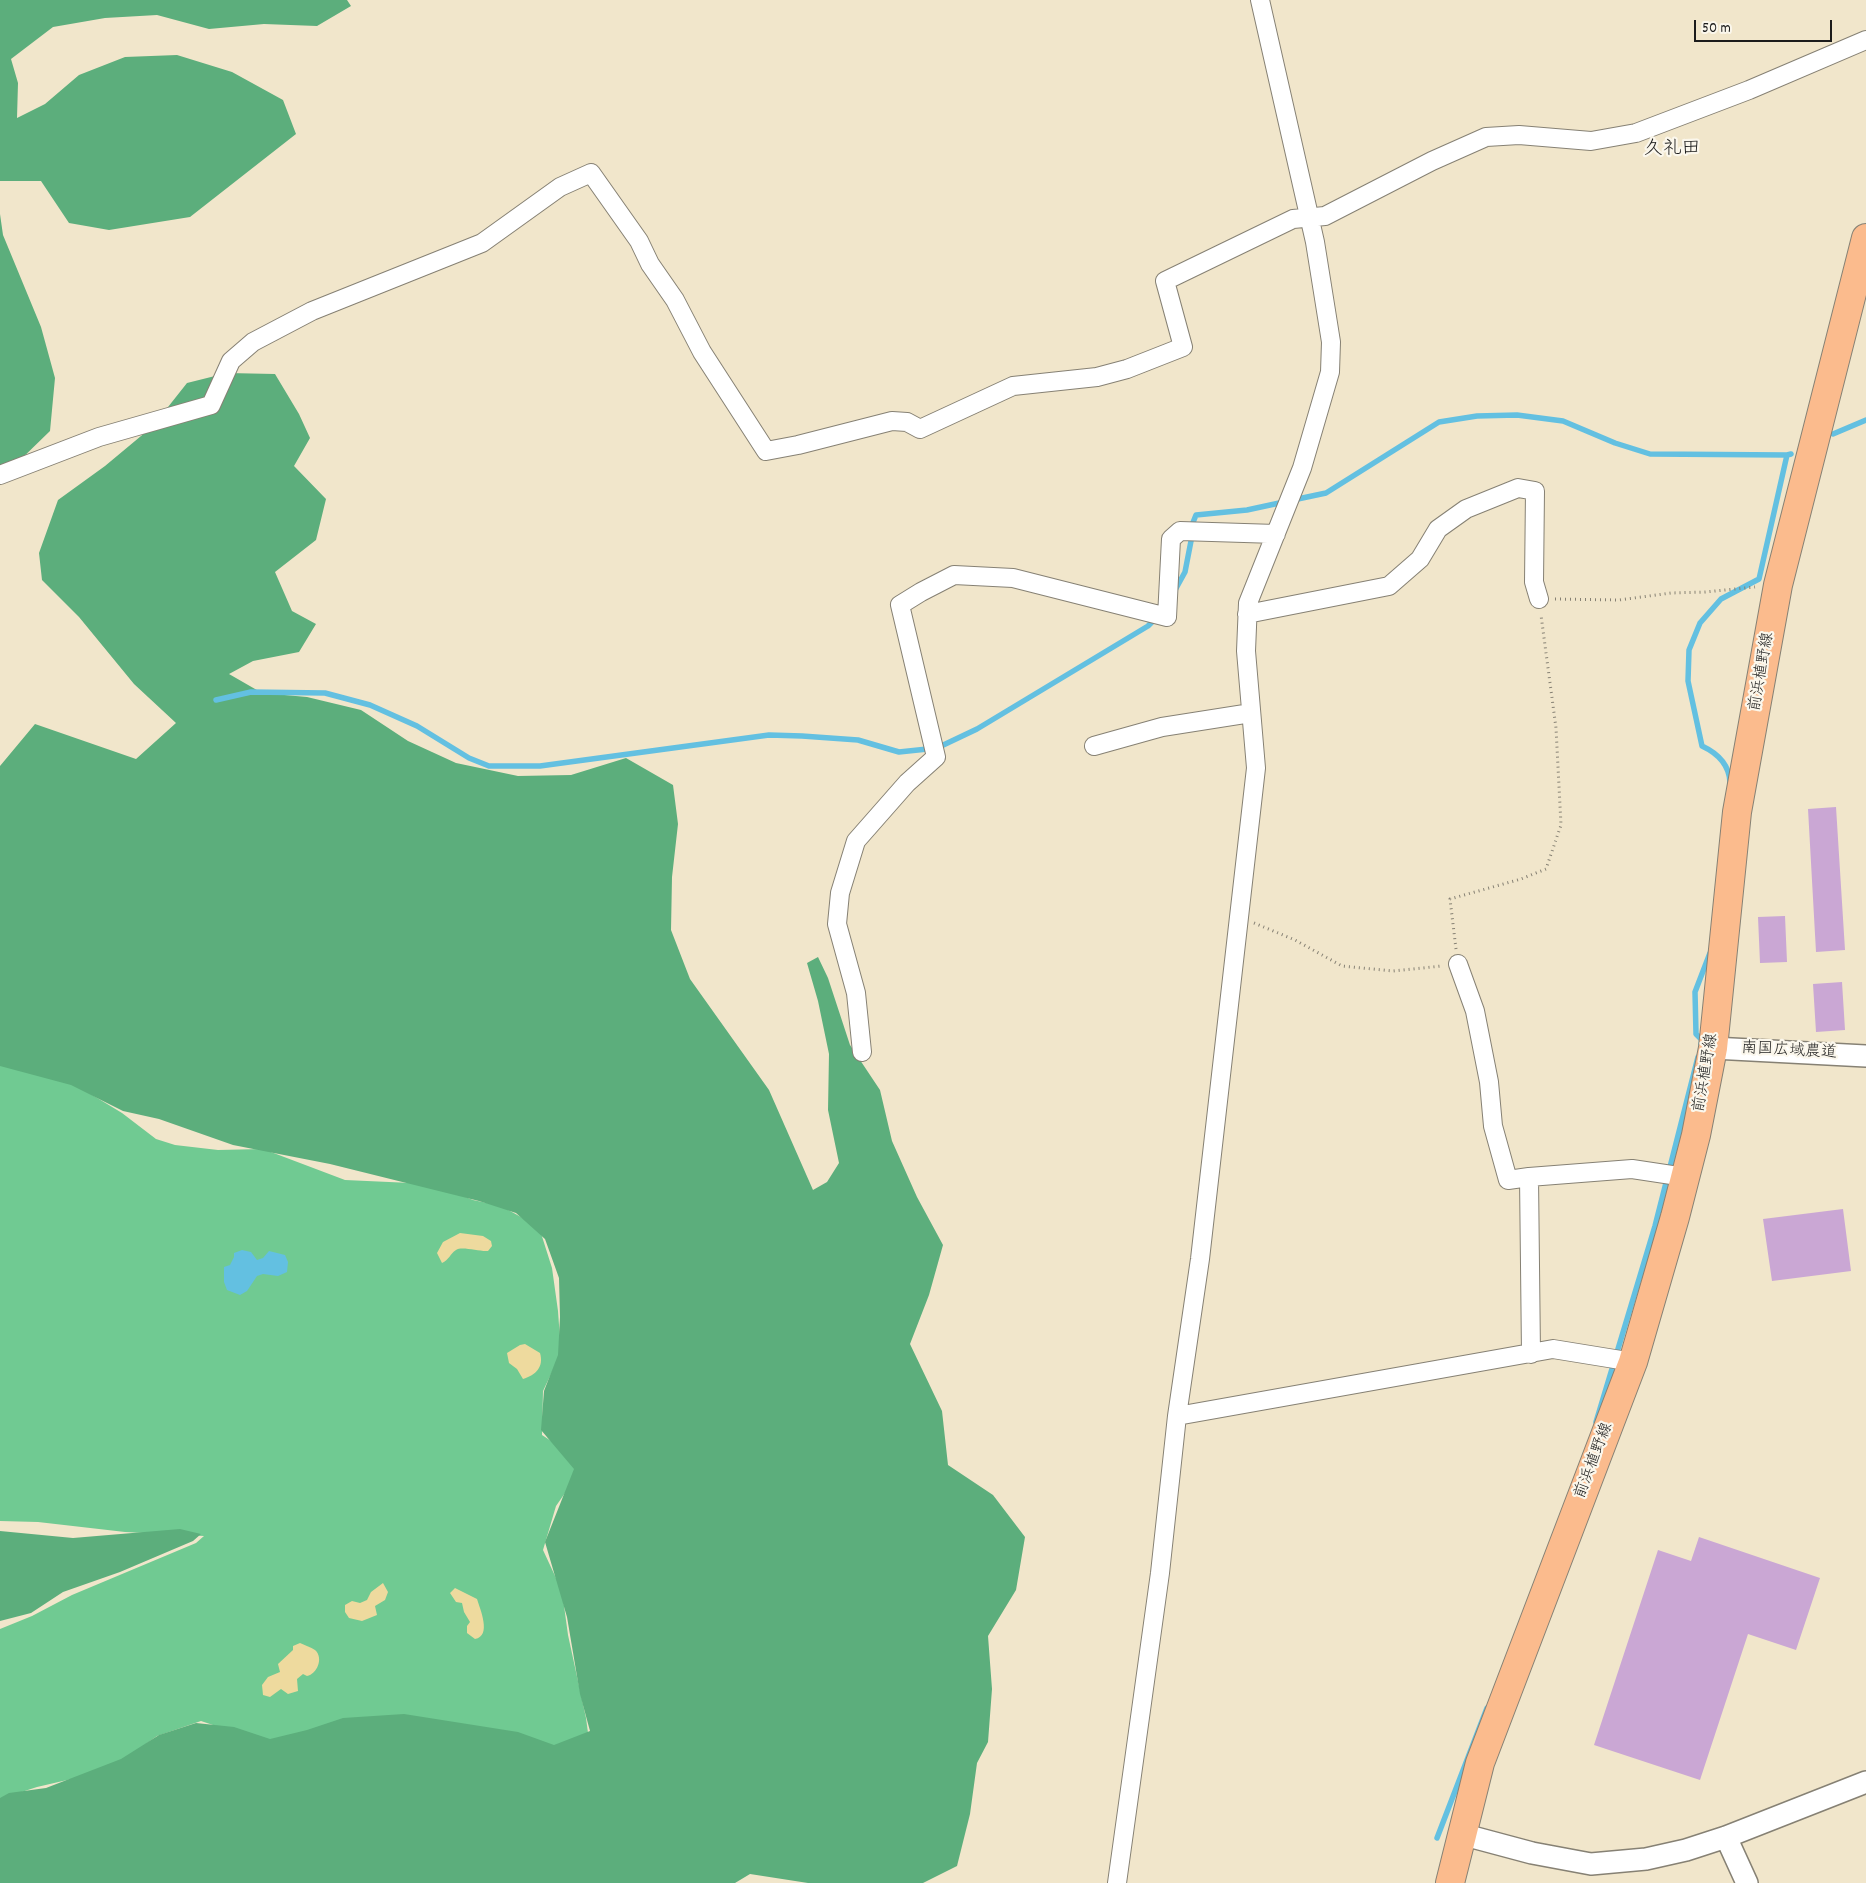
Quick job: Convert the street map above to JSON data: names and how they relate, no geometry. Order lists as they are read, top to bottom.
{
  "streets": {
    "main road": ["前浜植野線"],
    "street": ["南国広域農道"]
  },
  "crossings": [
    ["前浜植野線", "南国広域農道"]
  ],
  "districts": ["久礼田"],
  "scale_bar": "50 m"
}
